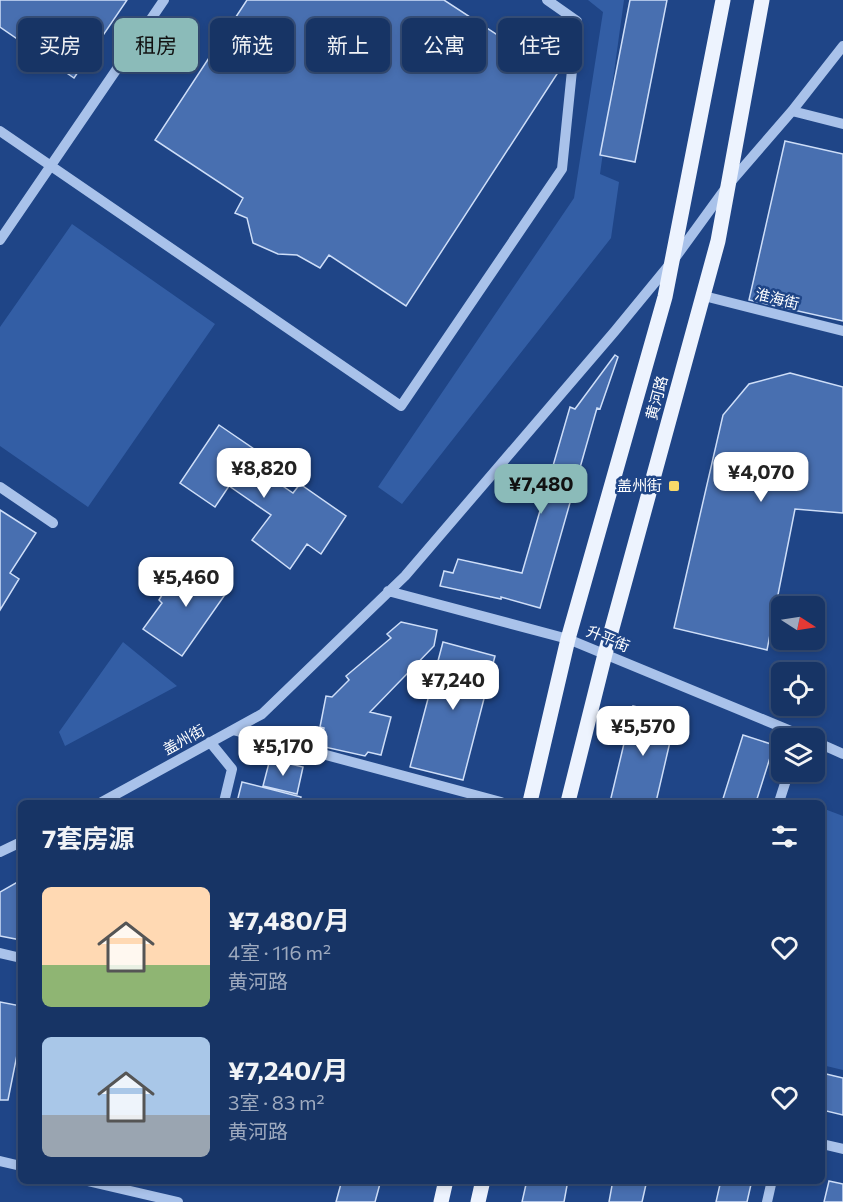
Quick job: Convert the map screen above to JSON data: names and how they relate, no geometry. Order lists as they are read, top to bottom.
{
  "streets": {
    "main road": ["黄河路"],
    "street": ["淮海街", "升平街", "盖州街"]
  },
  "crossings": [
    ["淮海街", "黄河路"],
    ["黄河路", "升平街"],
    ["黄河路", "盖州街"],
    ["升平街", "盖州街"]
  ],
  "places": {
    "transit": ["盖州街"]
  },
  "north": "right",
  "page": {
    "chip": [
      "买房",
      "租房",
      "筛选",
      "新上",
      "公寓",
      "住宅"
    ],
    "price": [
      "¥8,820",
      "¥4,070",
      "¥7,480",
      "¥5,460",
      "¥7,240",
      "¥5,570",
      "¥5,170"
    ],
    "heading": "7套房源",
    "list": [
      {
        "name": "¥7,480/月",
        "note": "4室 · 116 m² · 黄河路"
      },
      {
        "name": "¥7,240/月",
        "note": "3室 · 83 m² · 黄河路"
      }
    ]
  }
}
